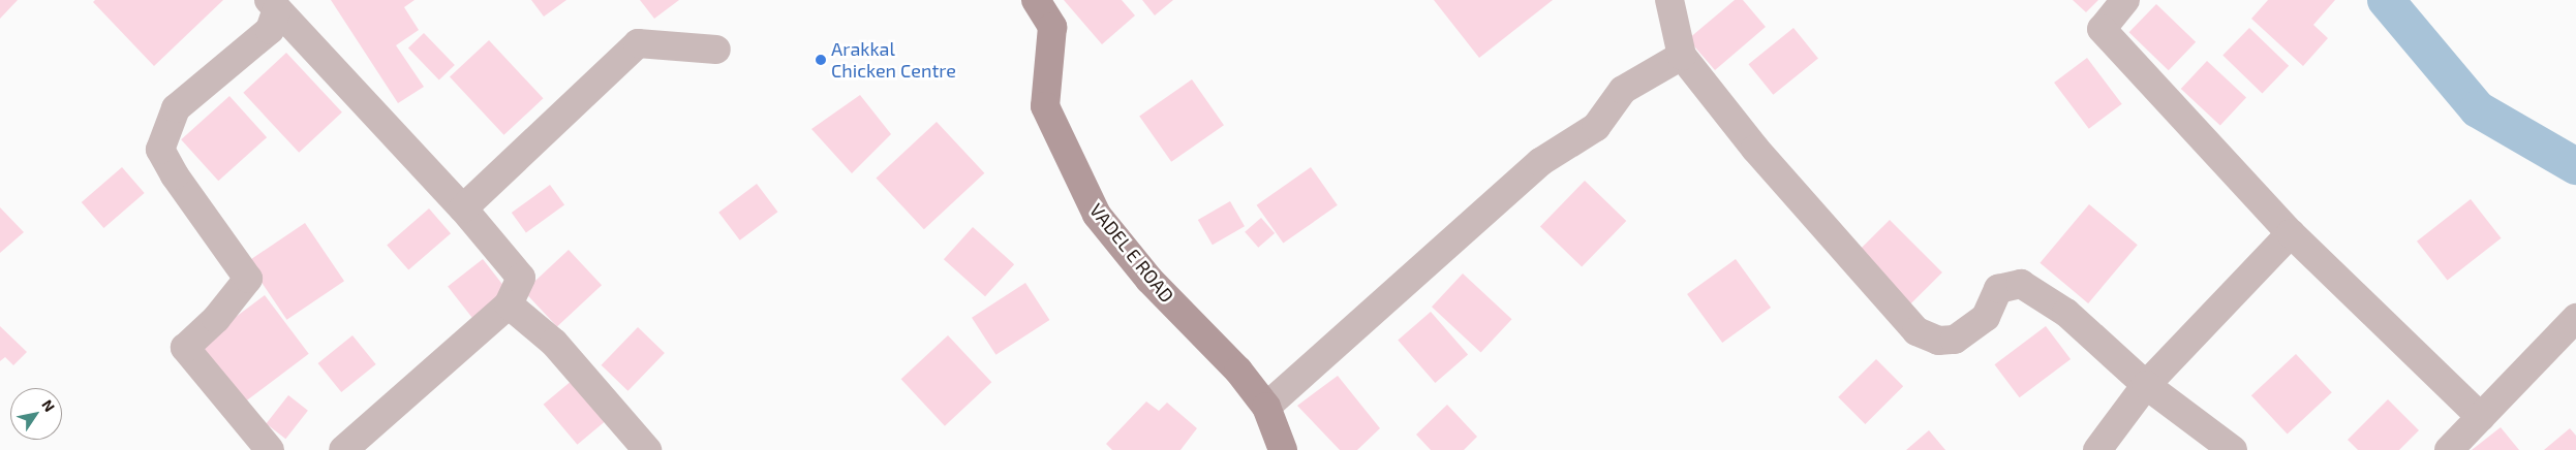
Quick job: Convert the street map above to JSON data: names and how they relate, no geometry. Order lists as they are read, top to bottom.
{
  "streets": {
    "street": ["VADEL E ROAD"]
  },
  "places": ["Arakkal Chicken Centre"],
  "north": "top right"
}
